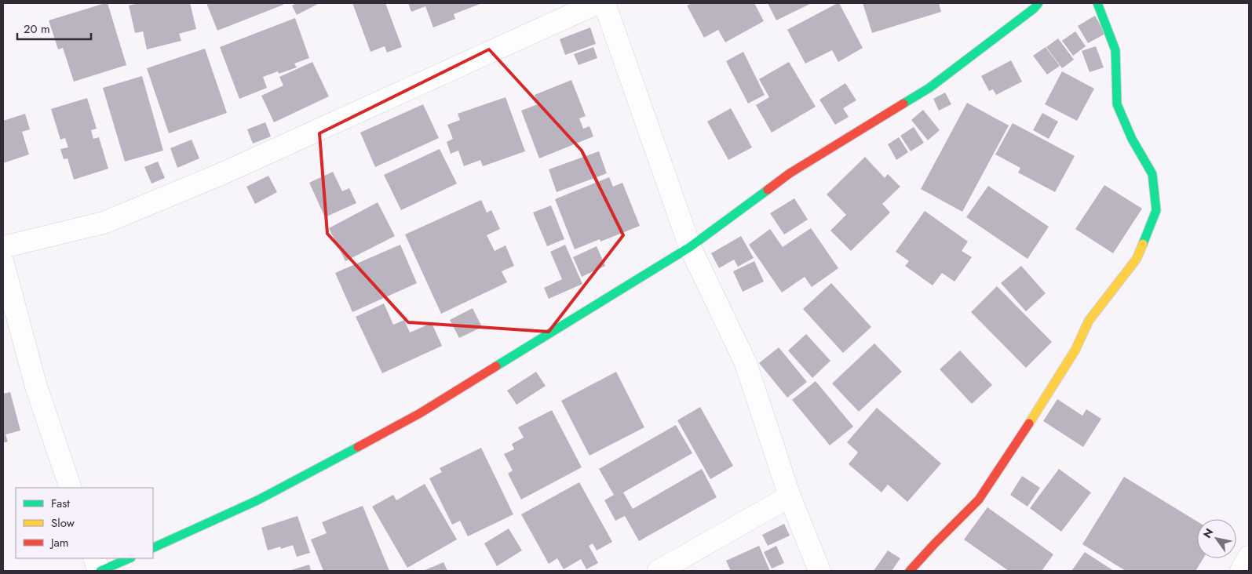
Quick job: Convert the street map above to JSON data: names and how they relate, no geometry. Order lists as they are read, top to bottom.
{
  "legend": ["Fast", "Slow", "Jam"],
  "scale_bar": "20 m",
  "north": "top left"
}
